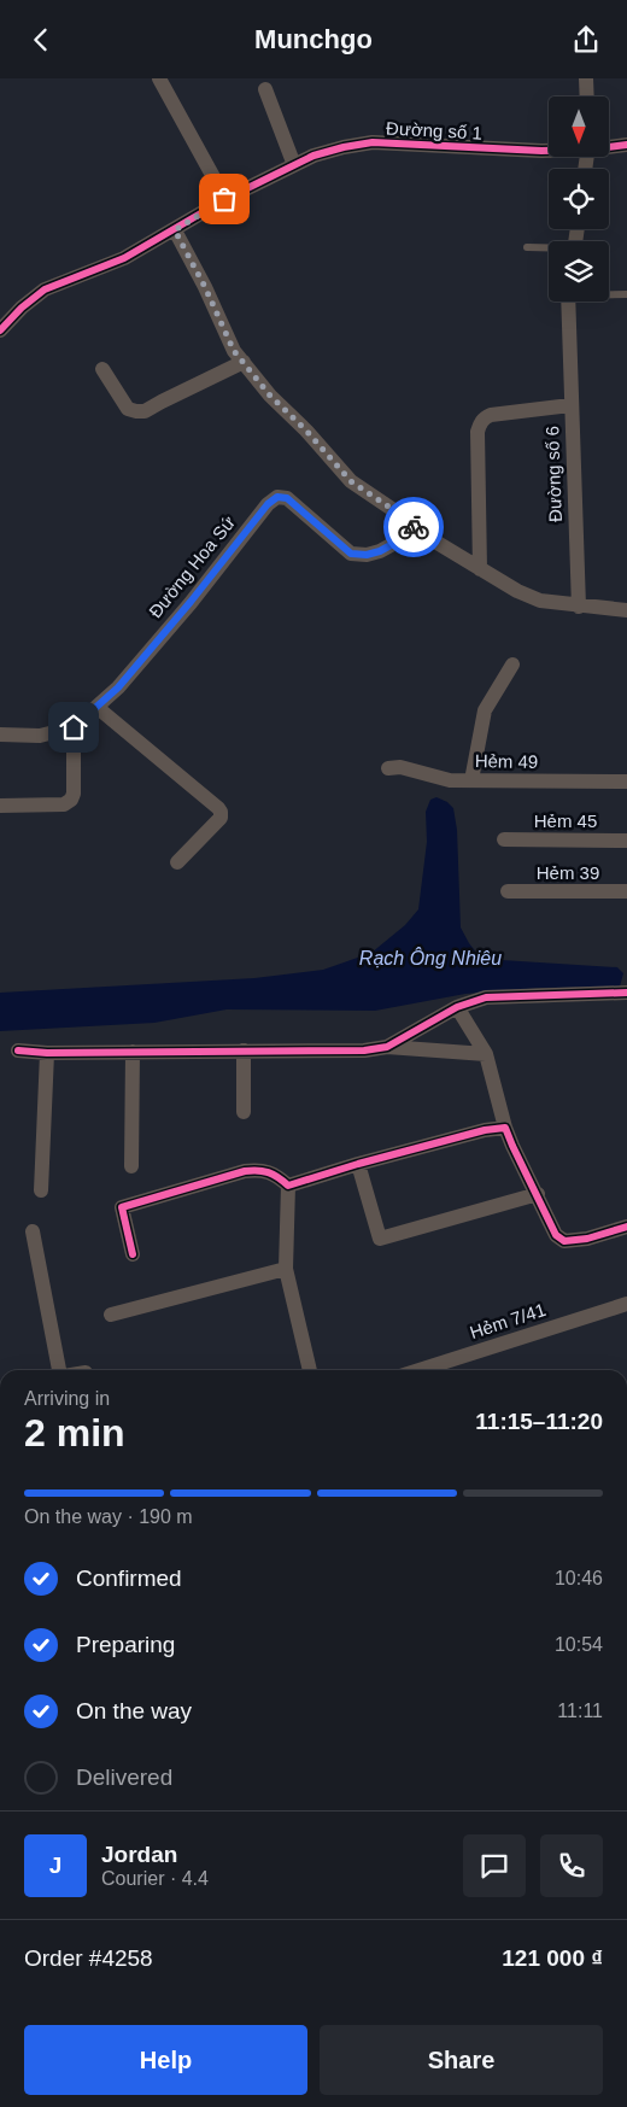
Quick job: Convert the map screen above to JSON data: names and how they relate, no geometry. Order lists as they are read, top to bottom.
{
  "streets": {
    "street": [
      "Đường số 1",
      "Đường số 6",
      "Đường Hoa Sứ",
      "Hẻm 49",
      "Hẻm 45",
      "Hẻm 39",
      "Hẻm 7/41"
    ]
  },
  "water": ["Rạch Ông Nhiêu"],
  "north": "bottom",
  "page": {
    "header": "Munchgo",
    "heading": ["2 min", "Arriving in", "11:15–11:20"],
    "panel": [
      "Jordan",
      "Courier · 4.4",
      "Order #4258",
      "121 000 ₫"
    ],
    "bar": "On the way · 190 m",
    "list": [
      ["Confirmed", "10:46"],
      ["Preparing", "10:54"],
      ["On the way", "11:11"],
      "Delivered"
    ],
    "round": "J",
    "buttons": ["Help", "Share"]
  }
}
